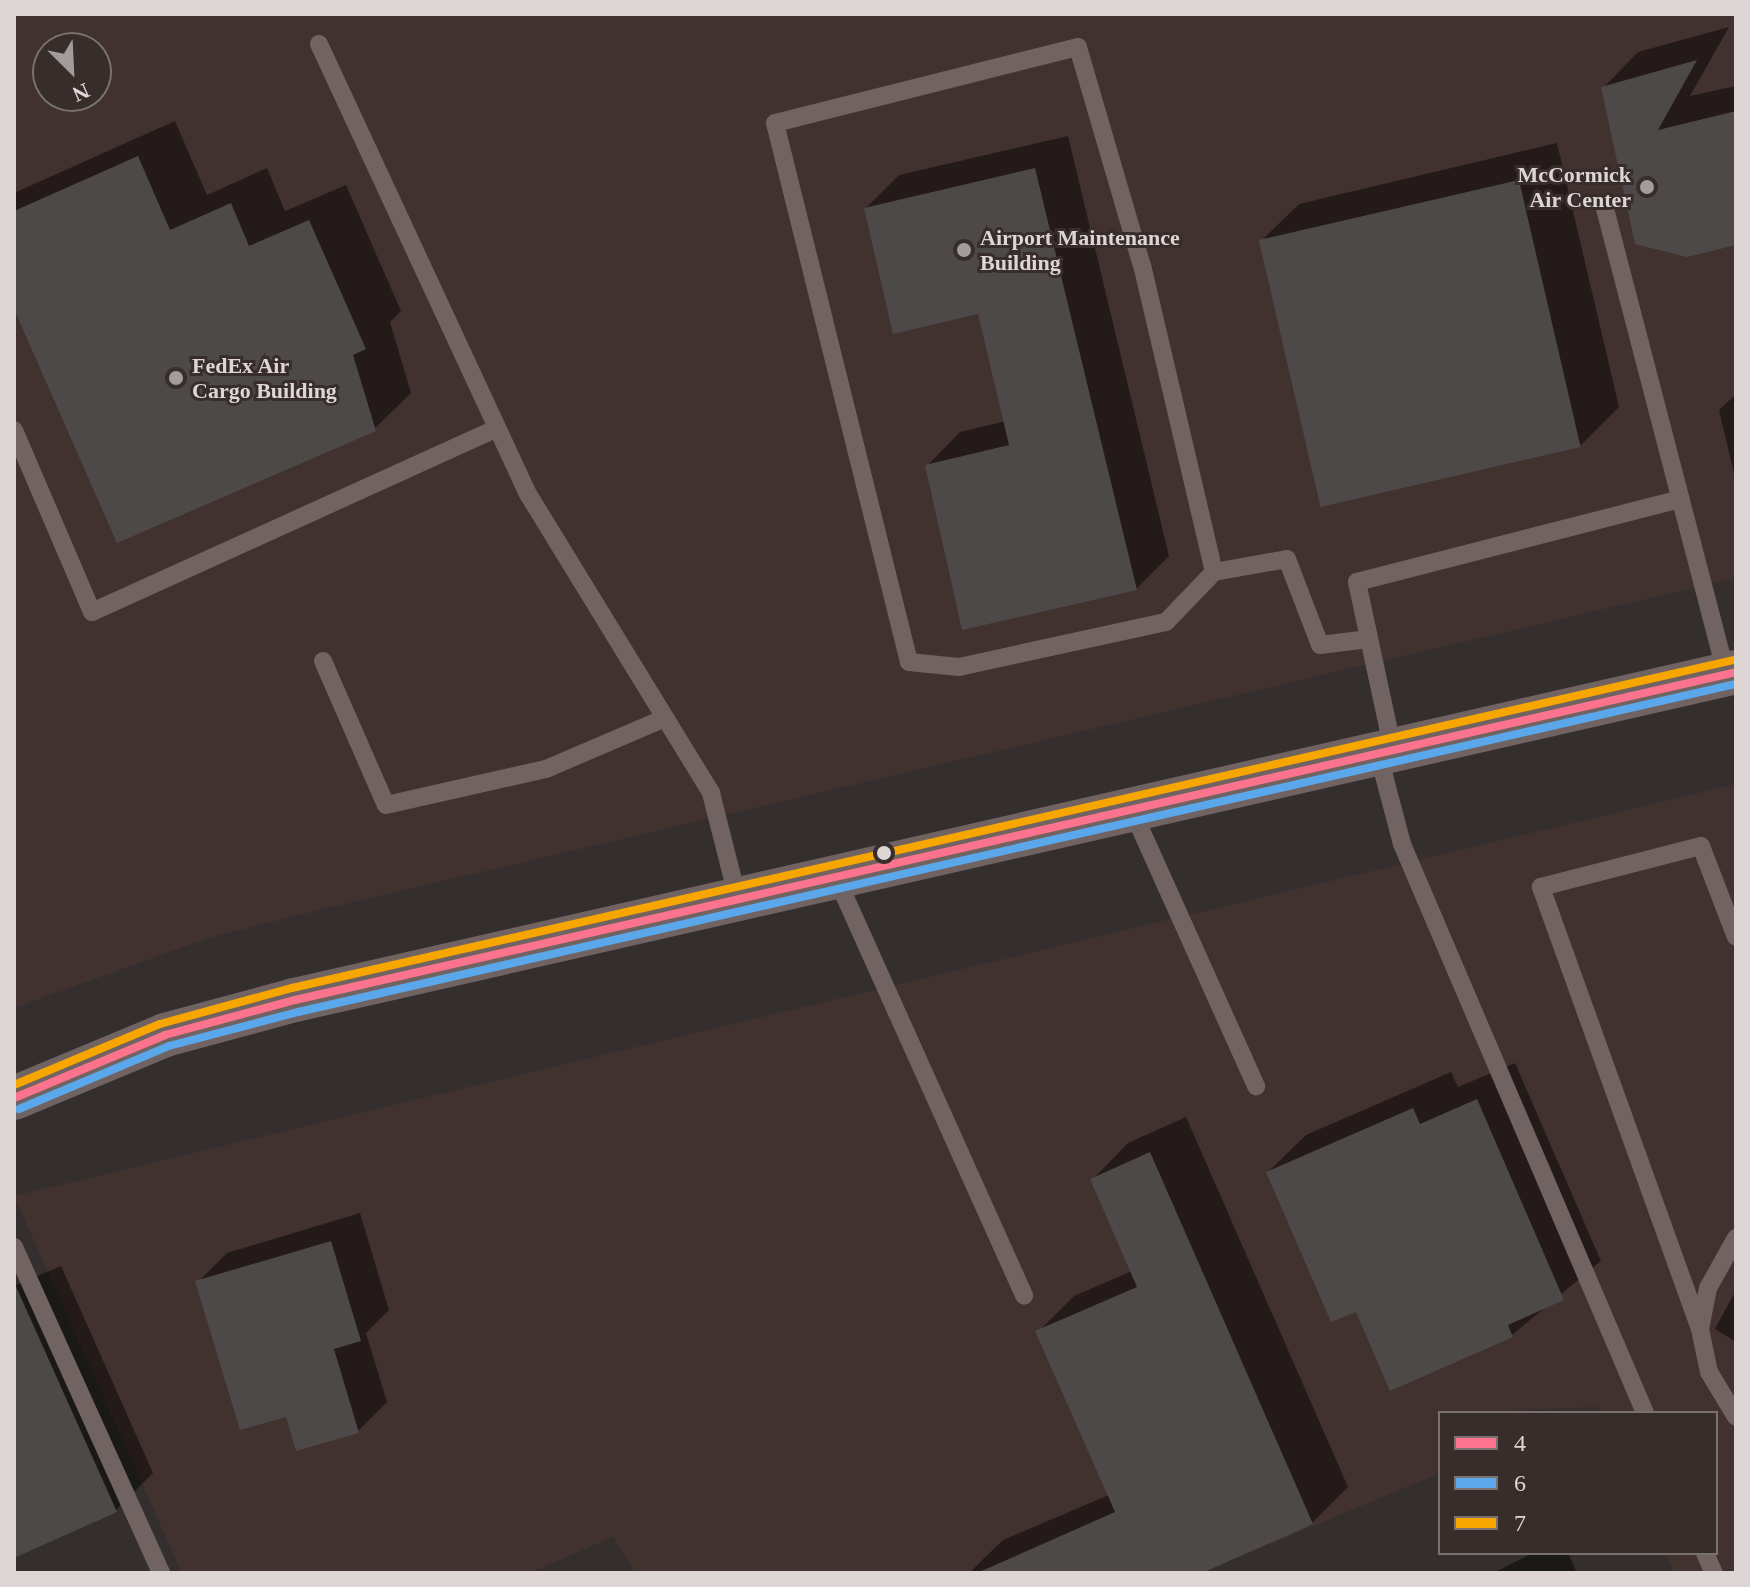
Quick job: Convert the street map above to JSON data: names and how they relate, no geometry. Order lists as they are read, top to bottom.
{
  "places": ["McCormick Air Center", "Airport Maintenance Building", "FedEx Air Cargo Building"],
  "lines": ["transit line 7", "transit line 4", "transit line 6"],
  "legend": ["4", "6", "7"],
  "north": "bottom right"
}
